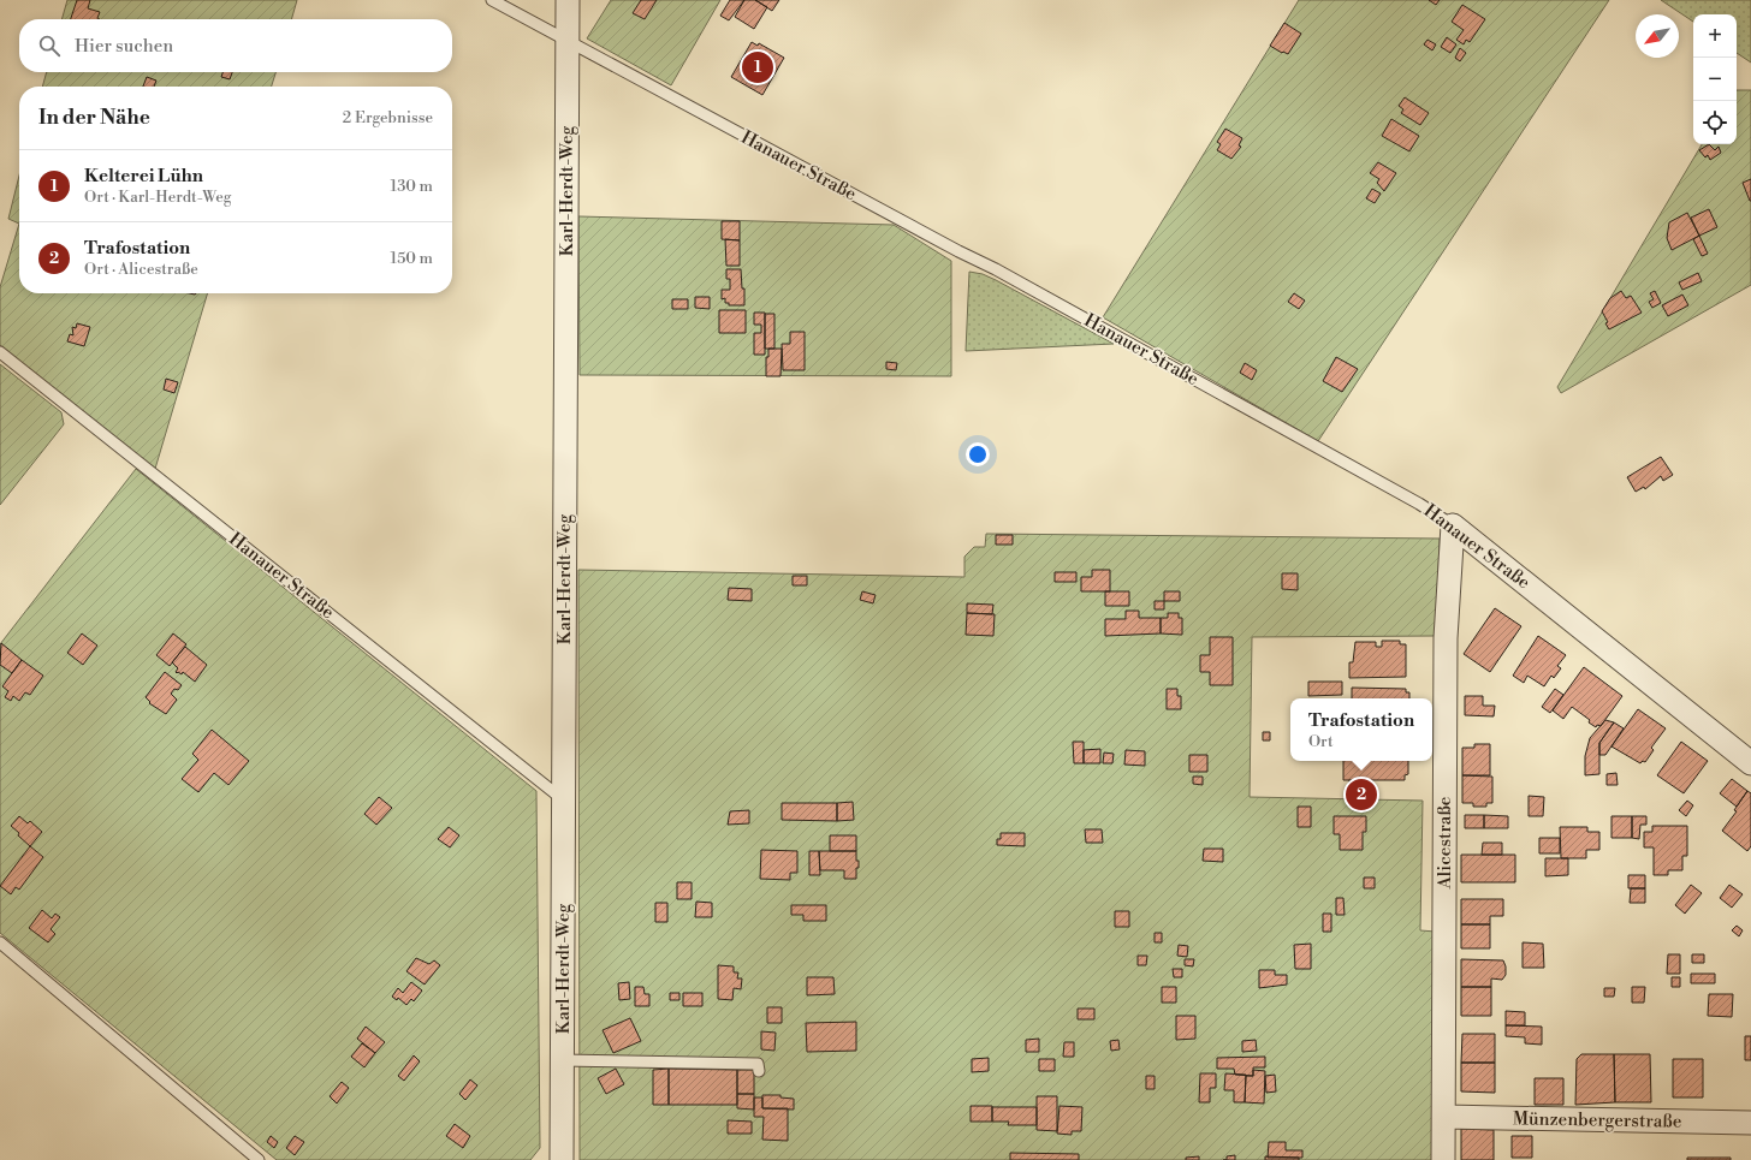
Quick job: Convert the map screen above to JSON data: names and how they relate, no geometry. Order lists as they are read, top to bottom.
{
  "streets": {
    "street": [
      "Hanauer Straße",
      "Karl-Herdt-Weg",
      "Alicestraße",
      "Münzenbergerstraße"
    ]
  },
  "crossings": [
    ["Hanauer Straße", "Karl-Herdt-Weg"],
    ["Hanauer Straße", "Alicestraße"],
    ["Alicestraße", "Münzenbergerstraße"]
  ],
  "north": "bottom left",
  "page": {
    "map_buttons": ["+", "−"],
    "search": "Hier suchen",
    "pins": ["1", "2"],
    "heading": ["In der Nähe", "2 Ergebnisse"],
    "list": [
      {
        "mark": "1",
        "name": "Kelterei Lühn",
        "note": "Ort · Karl-Herdt-Weg",
        "value": "130 m"
      },
      {
        "mark": "2",
        "name": "Trafostation",
        "note": "Ort · Alicestraße",
        "value": "150 m"
      }
    ],
    "popup": ["Trafostation", "Ort"]
  }
}
